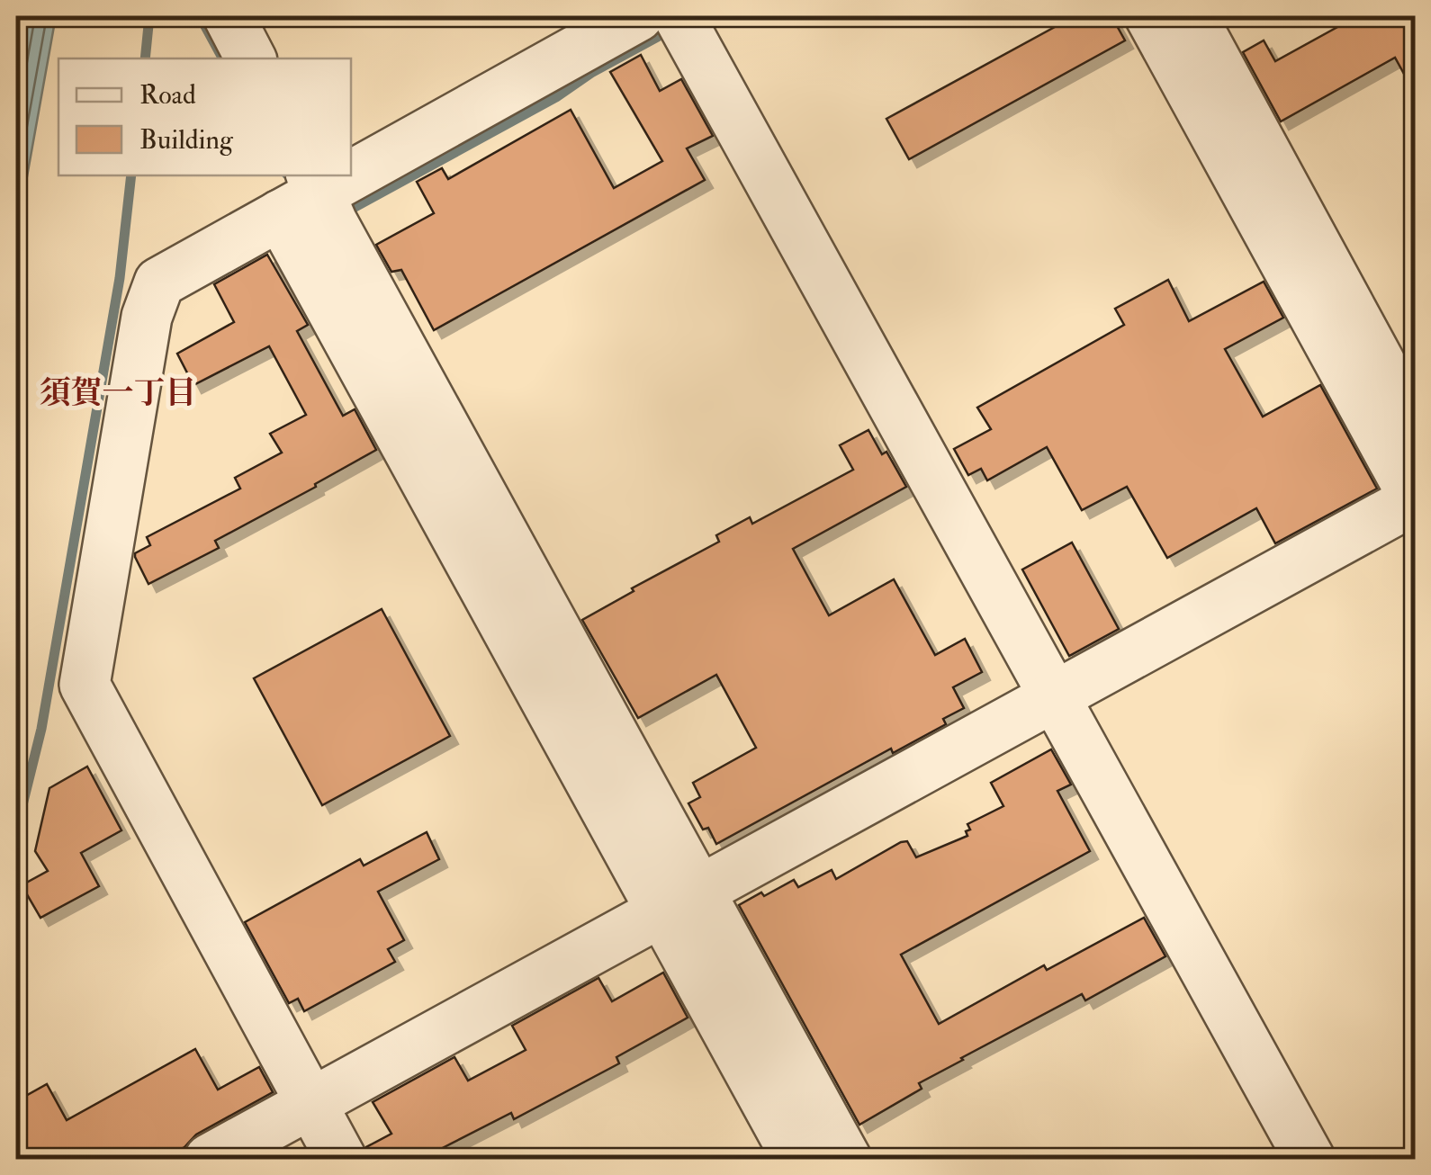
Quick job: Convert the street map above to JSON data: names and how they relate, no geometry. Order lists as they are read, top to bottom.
{
  "districts": ["須賀一丁目"],
  "legend": ["Road", "Building"]
}
